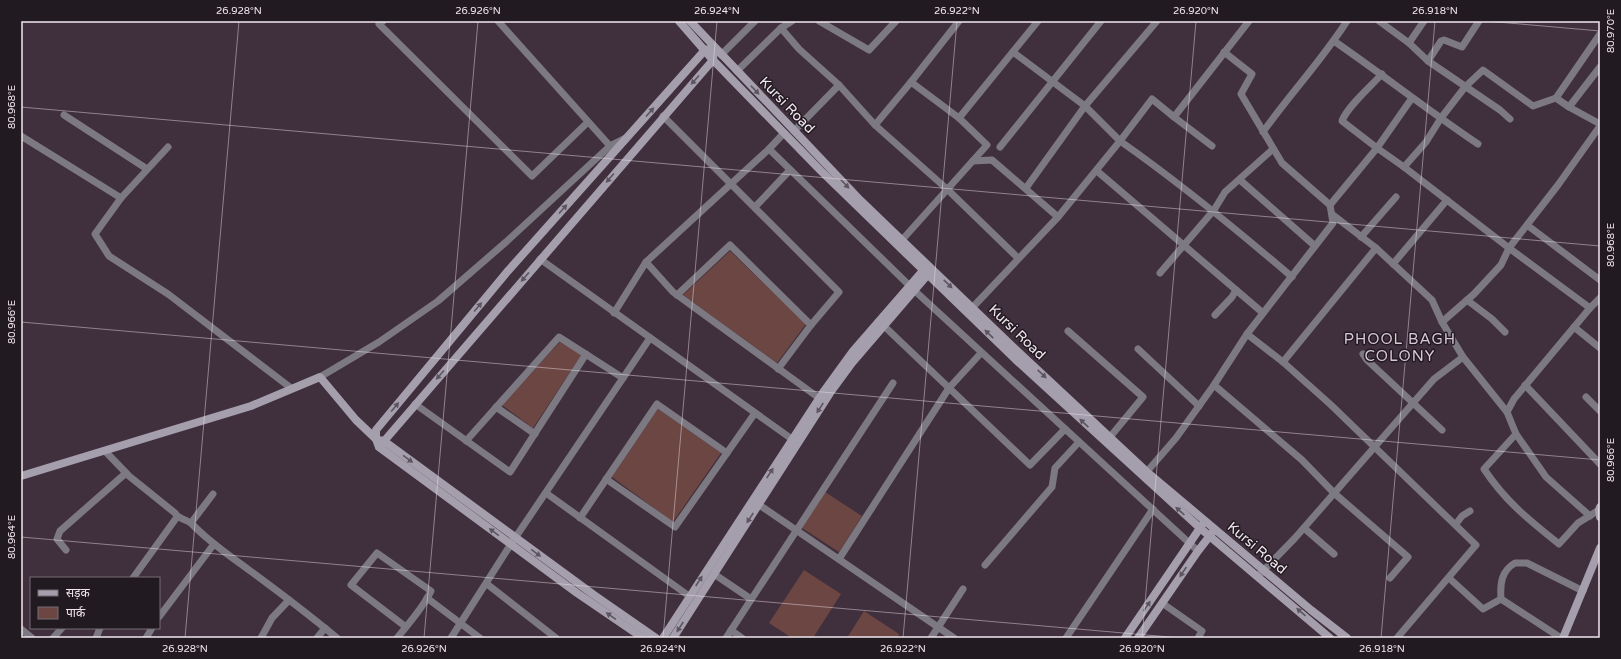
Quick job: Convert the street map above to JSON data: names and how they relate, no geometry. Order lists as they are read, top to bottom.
{
  "streets": {
    "street": ["Kursi Road"]
  },
  "districts": ["PHOOL BAGH COLONY"],
  "legend": ["सड़क", "पार्क"],
  "coordinates": [
    "26.928°N",
    "26.926°N",
    "26.924°N",
    "26.922°N",
    "26.920°N",
    "26.918°N",
    "80.970°E",
    "80.968°E",
    "80.966°E",
    "80.964°E"
  ]
}
